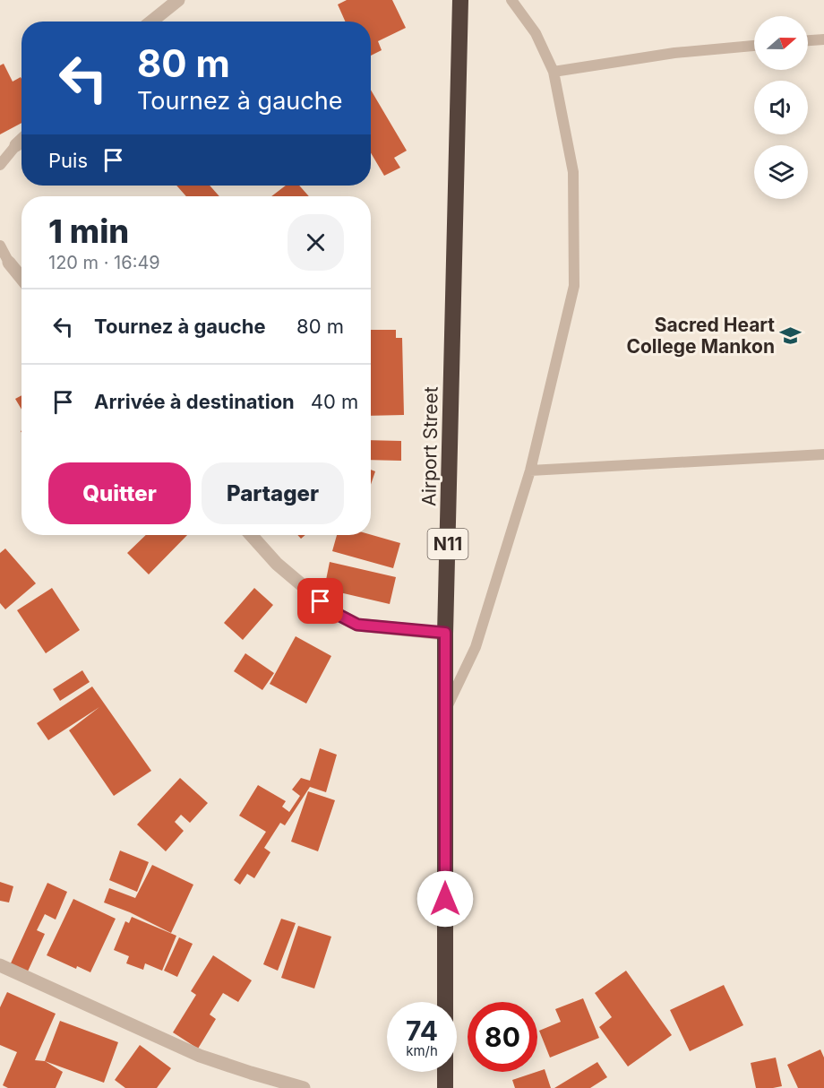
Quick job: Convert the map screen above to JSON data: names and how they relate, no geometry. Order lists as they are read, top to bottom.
{
  "streets": {
    "highway": ["Airport Street", "N11"]
  },
  "places": {
    "school or university": ["Sacred Heart College Mankon"]
  },
  "north": "right",
  "page": {
    "turn": ["80 m", "Tournez à gauche"],
    "then": "Puis",
    "heading": ["1 min", "120 m · 16:49"],
    "list": [
      {
        "name": "Tournez à gauche",
        "value": "80 m"
      },
      {
        "name": "Arrivée à destination",
        "value": "40 m"
      }
    ],
    "buttons": ["Quitter", "Partager"],
    "speed": "74 km/h",
    "limit": "80"
  }
}
